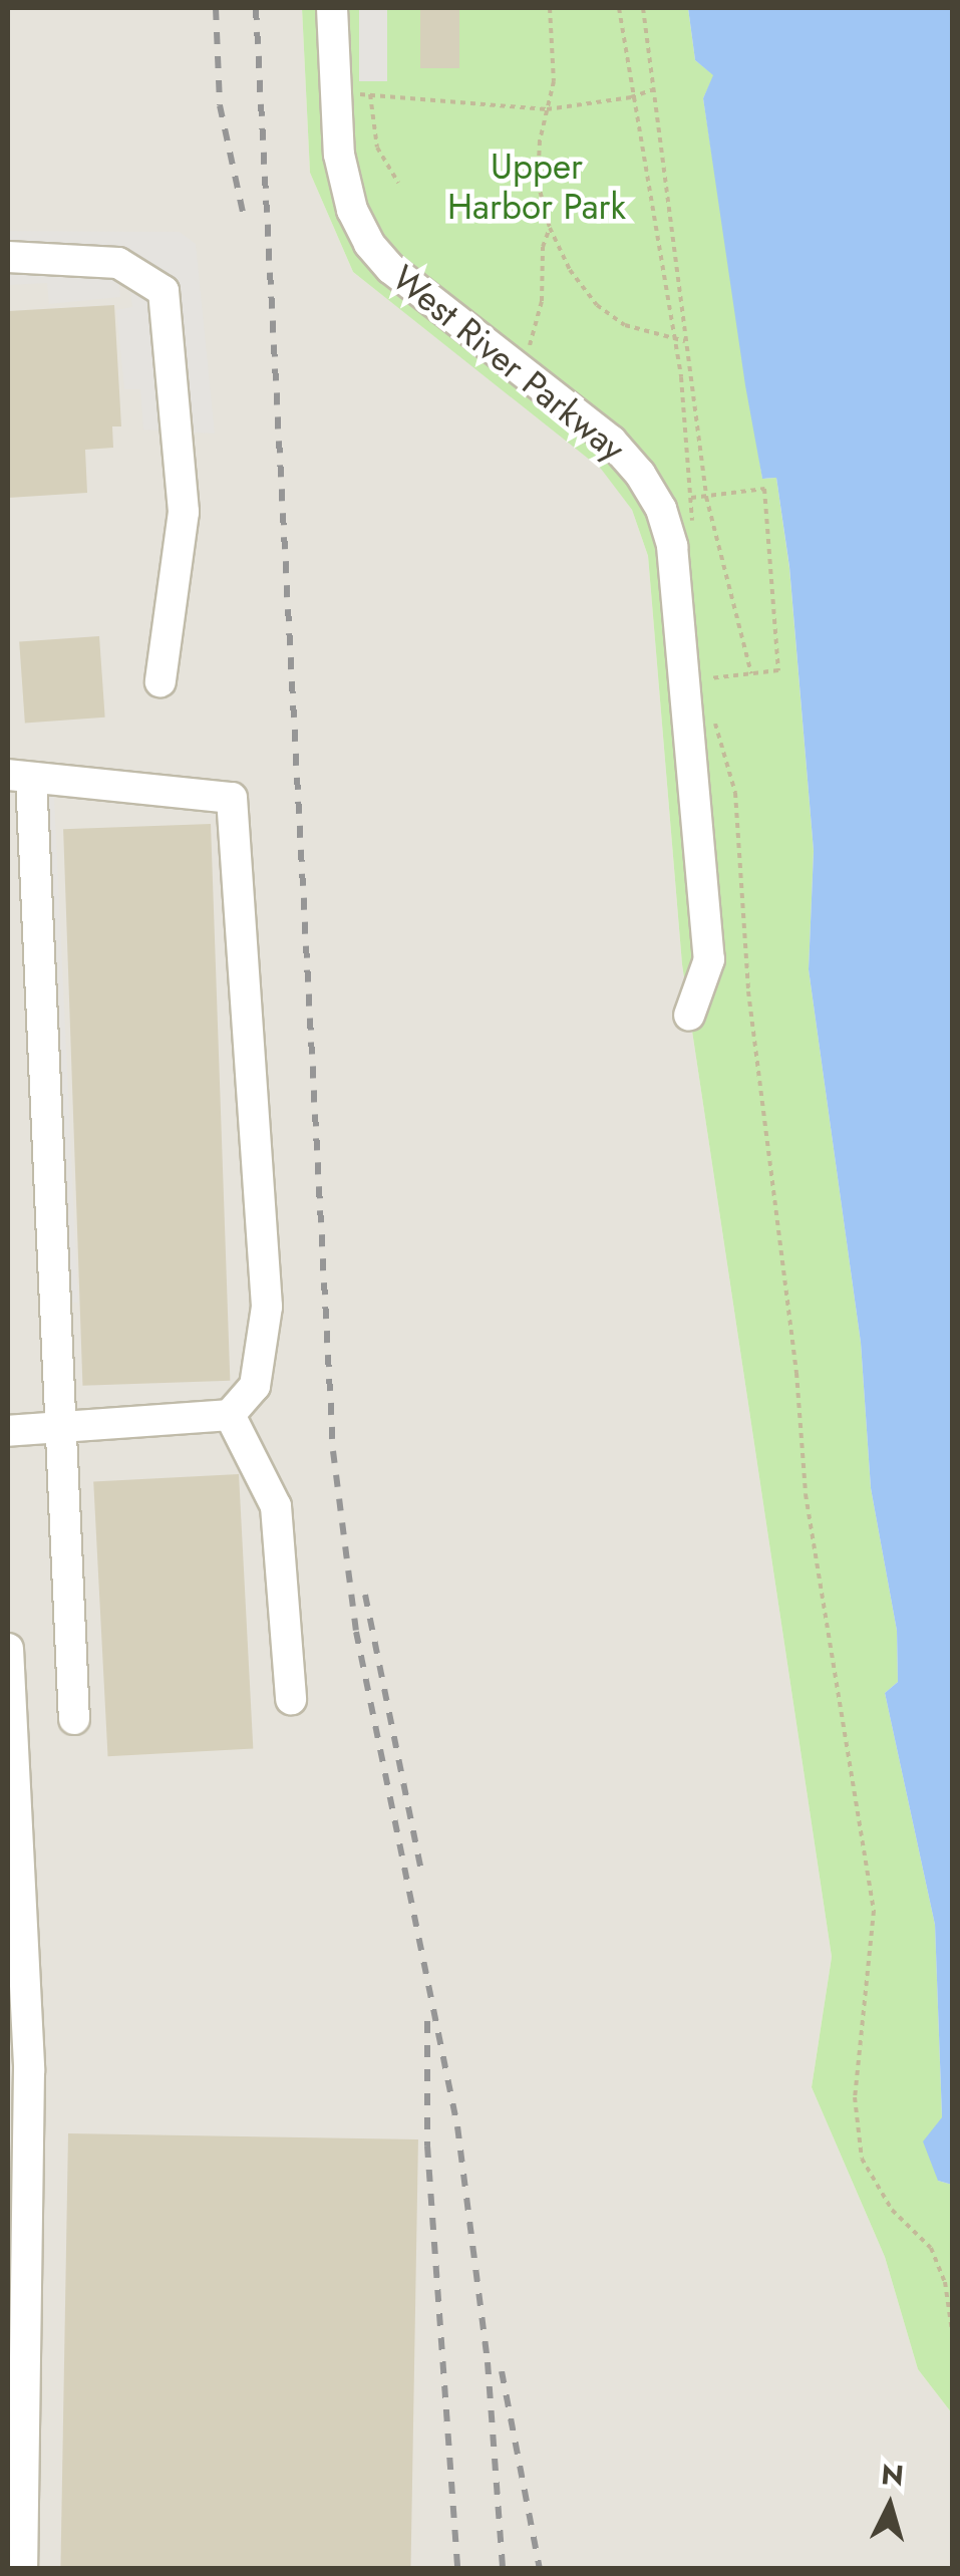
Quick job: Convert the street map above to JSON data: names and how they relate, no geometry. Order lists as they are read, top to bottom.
{
  "streets": {
    "street": ["West River Parkway"]
  },
  "parks": ["Upper Harbor Park"],
  "north": "top"
}
